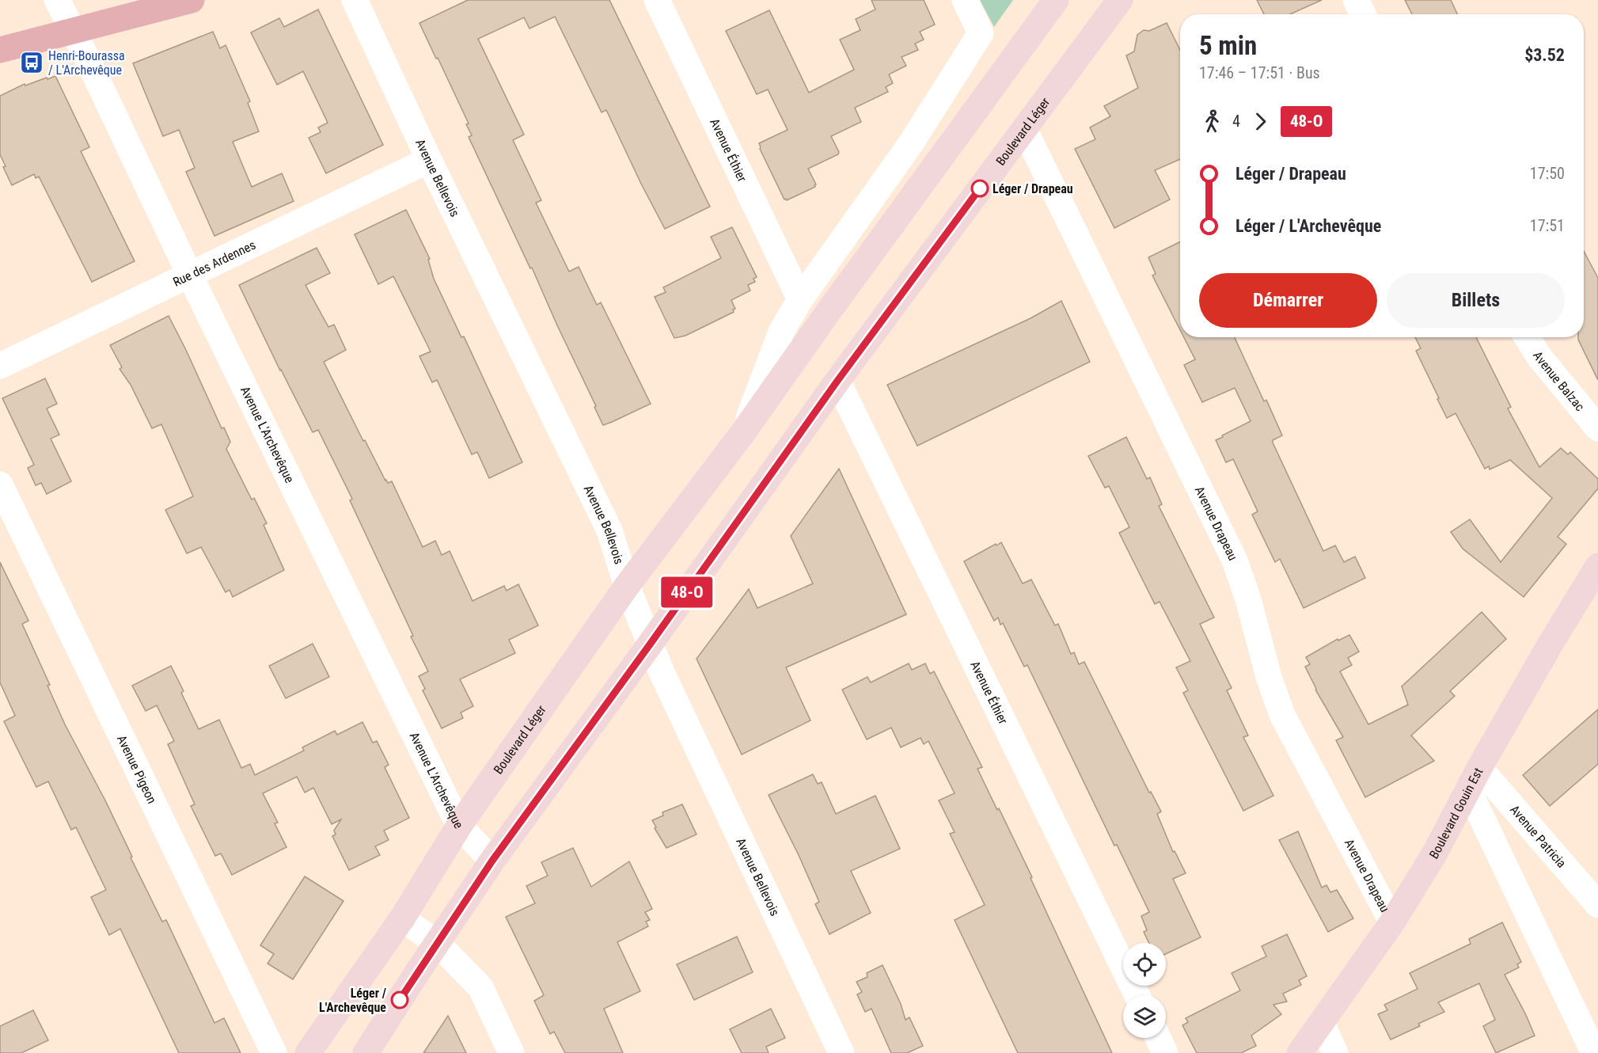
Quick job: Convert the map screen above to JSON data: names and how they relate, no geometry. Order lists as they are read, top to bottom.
{
  "streets": {
    "main road": ["Boulevard Léger", "Boulevard Gouin Est"],
    "street": [
      "Avenue Éthier",
      "Avenue Bellevois",
      "Rue des Ardennes",
      "Avenue Balzac",
      "Avenue L'Archevêque",
      "Avenue Drapeau",
      "Avenue Pigeon",
      "Avenue Patricia"
    ]
  },
  "crossings": [
    ["Boulevard Léger", "Avenue Éthier"],
    ["Boulevard Léger", "Avenue Bellevois"],
    ["Boulevard Léger", "Avenue L'Archevêque"],
    ["Boulevard Léger", "Avenue Drapeau"],
    ["Avenue Bellevois", "Rue des Ardennes"],
    ["Rue des Ardennes", "Avenue L'Archevêque"],
    ["Avenue Drapeau", "Boulevard Gouin Est"],
    ["Boulevard Gouin Est", "Avenue Patricia"]
  ],
  "places": {
    "bus stop": ["Henri-Bourassa / L'Archevêque"],
    "other": ["Léger / Drapeau", "Léger / L'Archevêque"]
  },
  "lines": ["bus line 48-O"],
  "page": {
    "on_map": "48-O",
    "heading": ["5 min", "17:46 – 17:51 · Bus", "$3.52"],
    "legs": ["4", "48-O"],
    "list": [
      {
        "name": "Léger / Drapeau",
        "value": "17:50"
      },
      {
        "name": "Léger / L'Archevêque",
        "value": "17:51"
      }
    ],
    "buttons": ["Démarrer", "Billets"]
  }
}
